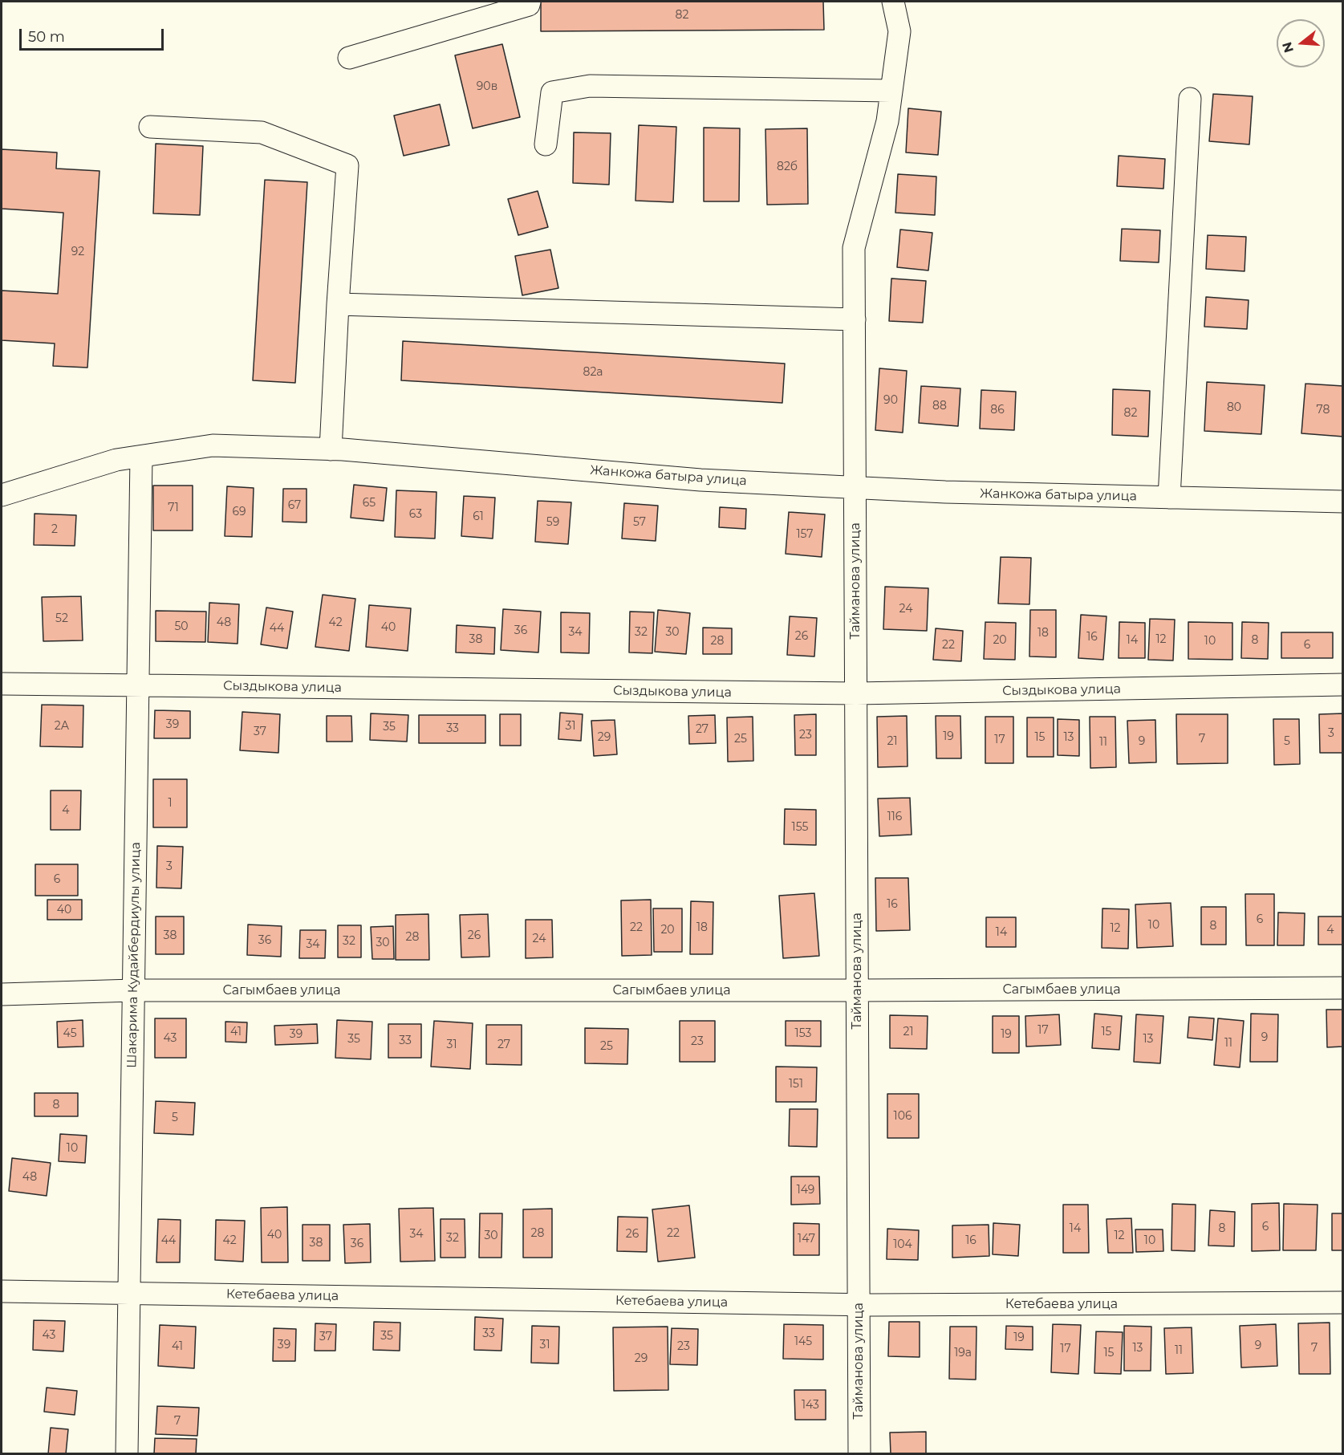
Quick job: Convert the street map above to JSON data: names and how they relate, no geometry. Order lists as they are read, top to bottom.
{
  "streets": {
    "street": [
      "Жанкожа батыра улица",
      "Тайманова улица",
      "Сыздыкова улица",
      "Шакарима Кудайбердиулы улица",
      "Сагымбаев улица",
      "Кетебаева улица"
    ]
  },
  "crossings": [
    ["Жанкожа батыра улица", "Тайманова улица"],
    ["Жанкожа батыра улица", "Шакарима Кудайбердиулы улица"],
    ["Тайманова улица", "Сыздыкова улица"],
    ["Тайманова улица", "Сагымбаев улица"],
    ["Тайманова улица", "Кетебаева улица"],
    ["Сыздыкова улица", "Шакарима Кудайбердиулы улица"],
    ["Шакарима Кудайбердиулы улица", "Сагымбаев улица"],
    ["Шакарима Кудайбердиулы улица", "Кетебаева улица"]
  ],
  "house_numbers": [
    "82",
    "90в",
    "82б",
    "92",
    "82а",
    "90",
    "88",
    "80",
    "86",
    "78",
    "82",
    "65",
    "67",
    "71",
    "69",
    "63",
    "61",
    "59",
    "57",
    "2",
    "157",
    "24",
    "52",
    "48",
    "42",
    "50",
    "40",
    "44",
    "36",
    "34",
    "32",
    "30",
    "18",
    "26",
    "16",
    "38",
    "12",
    "20",
    "14",
    "8",
    "28",
    "10",
    "22",
    "6",
    "39",
    "2А",
    "31",
    "35",
    "33",
    "27",
    "37",
    "3",
    "23",
    "19",
    "29",
    "15",
    "13",
    "25",
    "7",
    "17",
    "21",
    "9",
    "5",
    "11",
    "1",
    "4",
    "116",
    "155",
    "3",
    "6",
    "16",
    "40",
    "6",
    "10",
    "8",
    "22",
    "18",
    "12",
    "20",
    "4",
    "14",
    "38",
    "26",
    "28",
    "24",
    "36",
    "32",
    "30",
    "34",
    "17",
    "41",
    "21",
    "15",
    "45",
    "153",
    "39",
    "19",
    "9",
    "43",
    "35",
    "13",
    "33",
    "23",
    "11",
    "31",
    "27",
    "25",
    "151",
    "8",
    "106",
    "5",
    "10",
    "48",
    "149",
    "6",
    "14",
    "8",
    "28",
    "22",
    "34",
    "26",
    "40",
    "30",
    "12",
    "32",
    "147",
    "44",
    "42",
    "16",
    "10",
    "38",
    "36",
    "104",
    "33",
    "43",
    "35",
    "37",
    "19",
    "145",
    "39",
    "31",
    "9",
    "41",
    "23",
    "13",
    "7",
    "17",
    "11",
    "19а",
    "15",
    "29",
    "143",
    "7"
  ],
  "scale_bar": "50 m",
  "north": "left"
}
